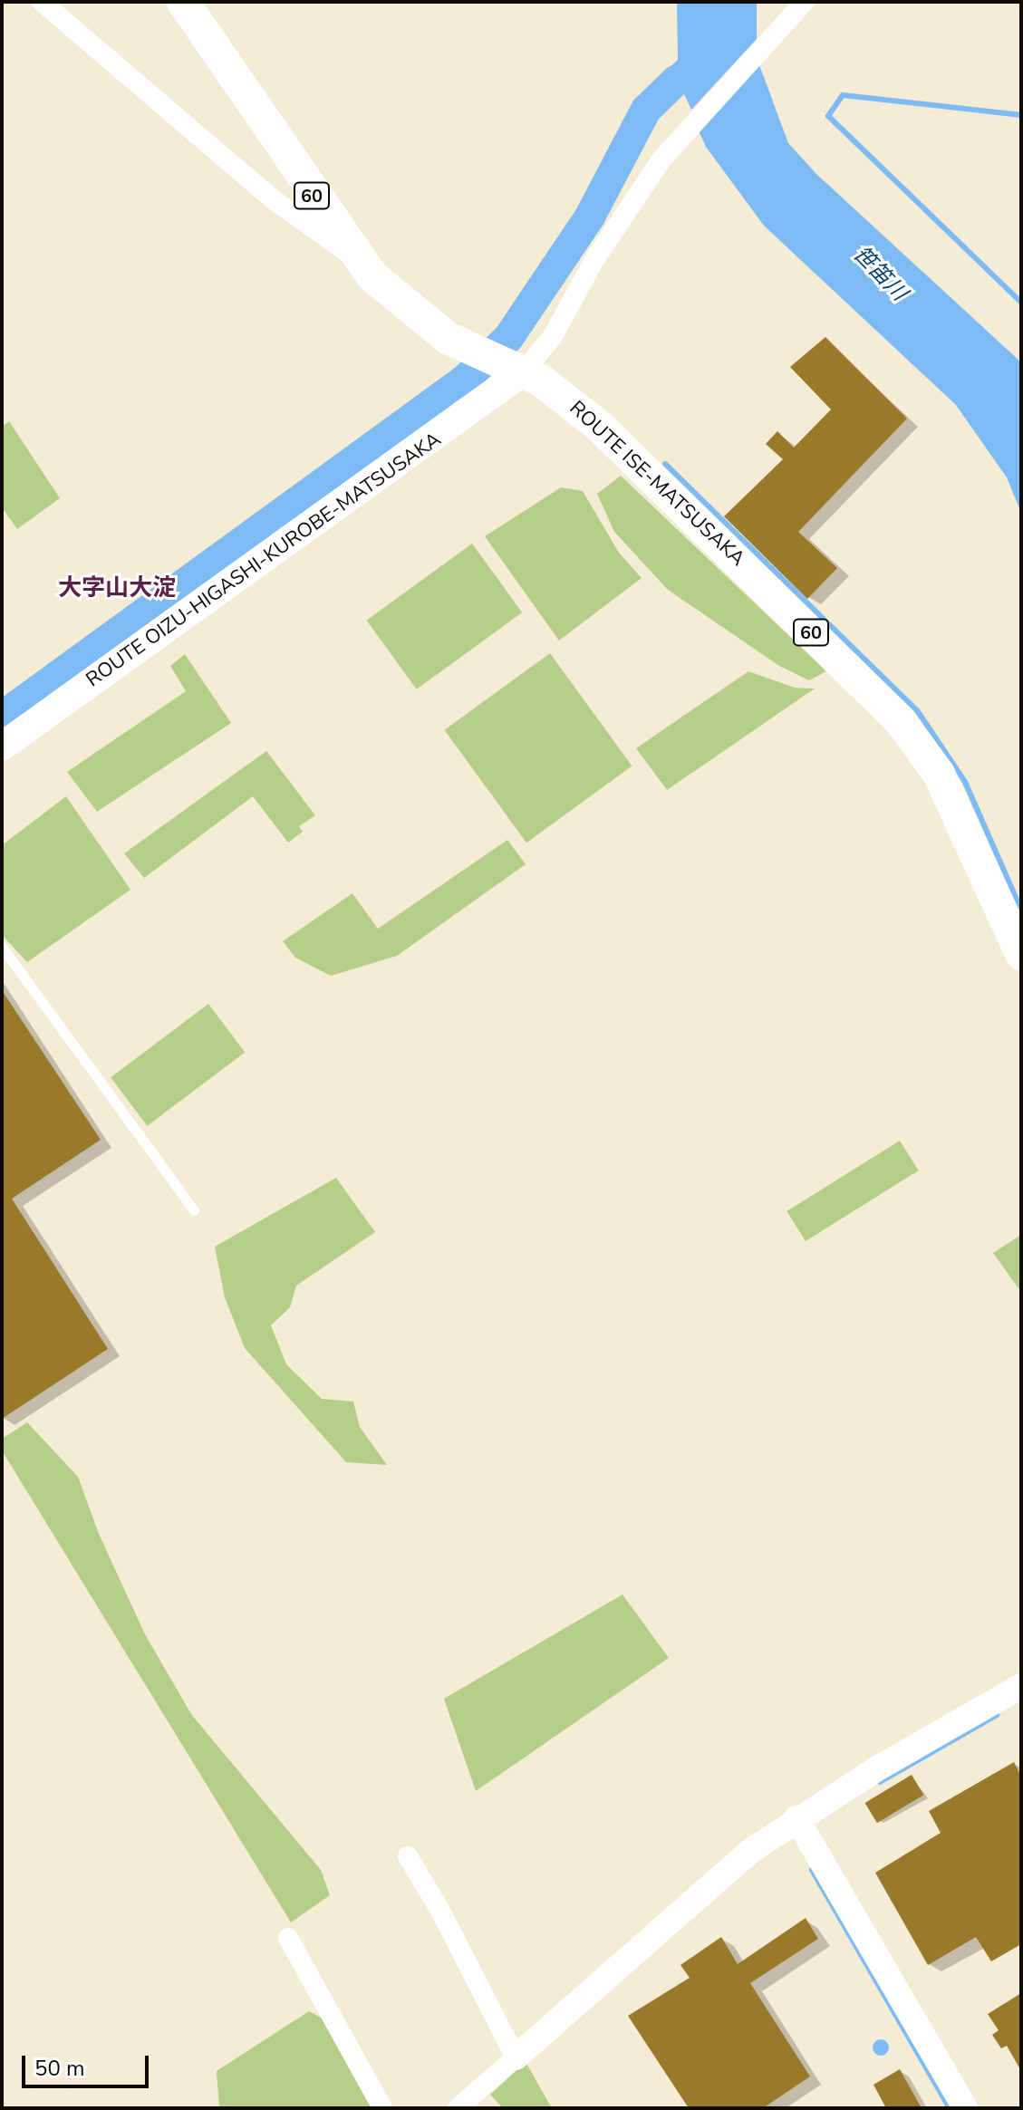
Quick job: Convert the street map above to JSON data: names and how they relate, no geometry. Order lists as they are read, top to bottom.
{
  "streets": {
    "main road": ["60", "ROUTE ISE-MATSUSAKA", "ROUTE OIZU-HIGASHI-KUROBE-MATSUSAKA"]
  },
  "crossings": [
    ["ROUTE ISE-MATSUSAKA", "ROUTE OIZU-HIGASHI-KUROBE-MATSUSAKA"]
  ],
  "districts": ["大字山大淀"],
  "water": ["笹笛川"],
  "scale_bar": "50 m"
}
